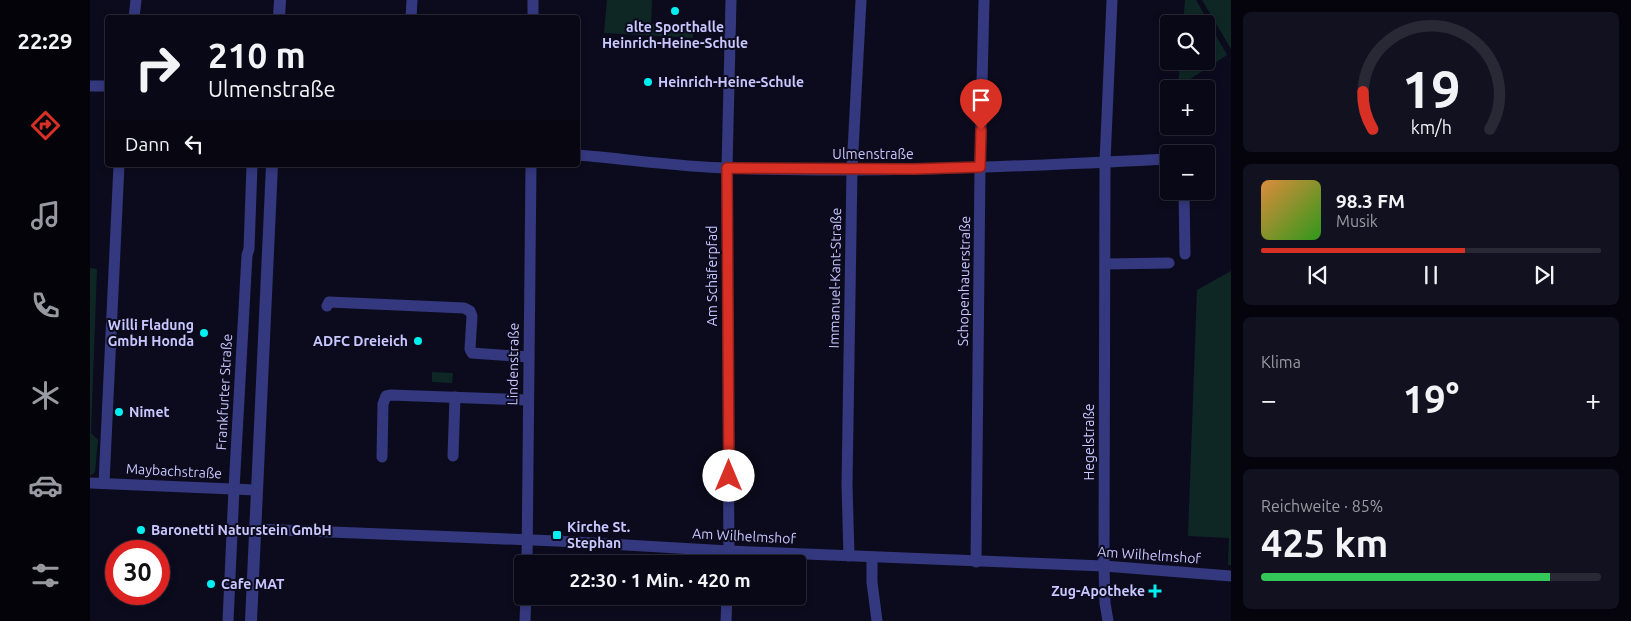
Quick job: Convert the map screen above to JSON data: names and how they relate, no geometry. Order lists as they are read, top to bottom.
{
  "streets": {
    "street": [
      "Ulmenstraße",
      "Am Schäferpfad",
      "Immanuel-Kant-Straße",
      "Schopenhauerstraße",
      "Lindenstraße",
      "Frankfurter Straße",
      "Hegelstraße",
      "Maybachstraße",
      "Am Wilhelmshof"
    ]
  },
  "crossings": [
    ["Ulmenstraße", "Am Schäferpfad"],
    ["Ulmenstraße", "Immanuel-Kant-Straße"],
    ["Ulmenstraße", "Schopenhauerstraße"],
    ["Ulmenstraße", "Hegelstraße"],
    ["Am Schäferpfad", "Am Wilhelmshof"],
    ["Immanuel-Kant-Straße", "Am Wilhelmshof"],
    ["Schopenhauerstraße", "Am Wilhelmshof"],
    ["Lindenstraße", "Am Wilhelmshof"],
    ["Frankfurter Straße", "Maybachstraße"],
    ["Hegelstraße", "Am Wilhelmshof"]
  ],
  "places": {
    "other": [
      "alte Sporthalle Heinrich-Heine-Schule",
      "Heinrich-Heine-Schule",
      "Willi Fladung GmbH Honda",
      "ADFC Dreieich",
      "Nimet",
      "Baronetti Naturstein GmbH",
      "Cafe MAT"
    ],
    "transit": ["Kirche St. Stephan"],
    "health": ["Zug-Apotheke"]
  },
  "page": {
    "tabs": "22:29",
    "map_buttons": ["+", "−"],
    "turn": ["210 m", "Ulmenstraße"],
    "then": "Dann",
    "song": ["98.3 FM", "Musik"],
    "tile": [
      "Klima",
      ["Reichweite · 85%", "425 km"]
    ],
    "heat": ["−", "19°", "+"],
    "limit": "30",
    "trip": "22:30 · 1 Min. · 420 m",
    "gauge": ["19", "km/h"]
  }
}
